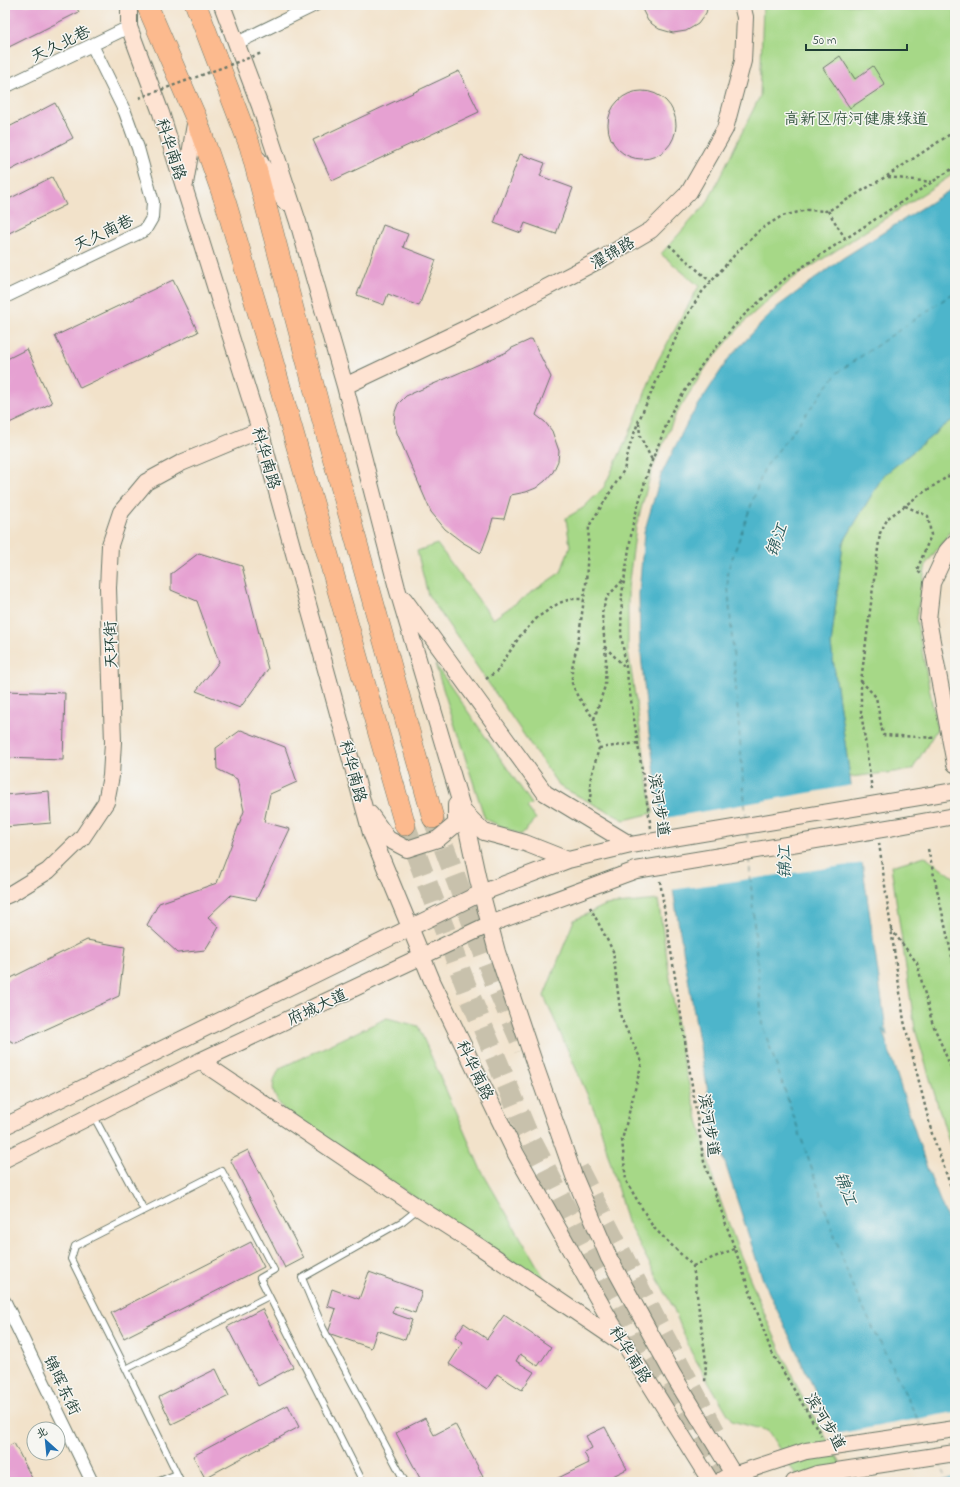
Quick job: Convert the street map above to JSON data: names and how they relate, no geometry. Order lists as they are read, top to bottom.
{
  "streets": {
    "highway": ["科华南路"],
    "main road": ["濯锦路", "天环街", "府城大道"],
    "street": ["天久北巷", "天久南巷", "锦晖东街"],
    "path": ["滨河步道"]
  },
  "crossings": [
    ["天久北巷", "科华南路"],
    ["天久北巷", "天久南巷"],
    ["科华南路", "濯锦路"],
    ["科华南路", "天环街"],
    ["科华南路", "府城大道"]
  ],
  "water": ["锦江"],
  "parks": ["高新区府河健康绿道"],
  "scale_bar": "50 m",
  "north": "top left"
}
